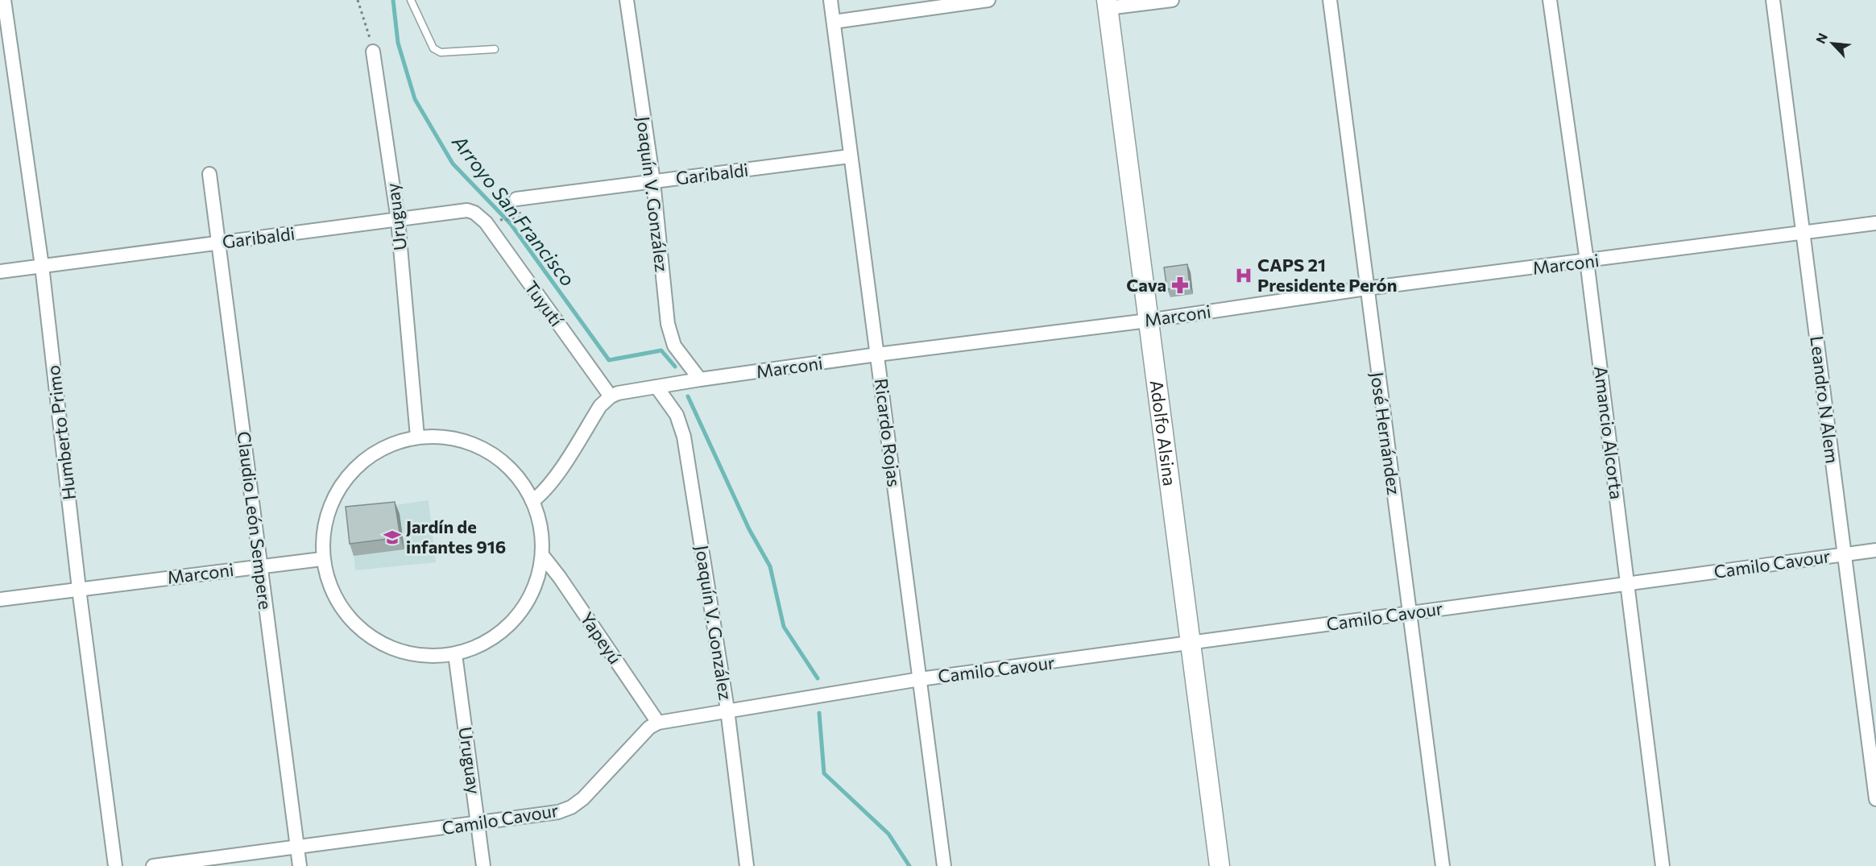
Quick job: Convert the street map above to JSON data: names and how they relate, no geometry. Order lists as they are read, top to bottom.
{
  "streets": {
    "street": [
      "Garibaldi",
      "Joaquín V. González",
      "Uruguay",
      "Marconi",
      "Tuyutí",
      "Leandro N Alem",
      "Humberto Primo",
      "Ricardo Rojas",
      "Adolfo Alsina",
      "Amancio Alcorta",
      "José Hernández",
      "Claudio León Sempere",
      "Camilo Cavour",
      "Yapeyú"
    ]
  },
  "crossings": [
    ["Garibaldi", "Joaquín V. González"],
    ["Garibaldi", "Uruguay"],
    ["Garibaldi", "Tuyutí"],
    ["Garibaldi", "Humberto Primo"],
    ["Garibaldi", "Ricardo Rojas"],
    ["Garibaldi", "Claudio León Sempere"],
    ["Joaquín V. González", "Marconi"],
    ["Joaquín V. González", "Camilo Cavour"],
    ["Uruguay", "Camilo Cavour"],
    ["Marconi", "Tuyutí"],
    ["Marconi", "Leandro N Alem"],
    ["Marconi", "Humberto Primo"],
    ["Marconi", "Ricardo Rojas"],
    ["Marconi", "Adolfo Alsina"],
    ["Marconi", "Amancio Alcorta"],
    ["Marconi", "José Hernández"],
    ["Marconi", "Claudio León Sempere"],
    ["Leandro N Alem", "Camilo Cavour"],
    ["Ricardo Rojas", "Camilo Cavour"],
    ["Adolfo Alsina", "Camilo Cavour"],
    ["Amancio Alcorta", "Camilo Cavour"],
    ["José Hernández", "Camilo Cavour"],
    ["Claudio León Sempere", "Camilo Cavour"],
    ["Camilo Cavour", "Yapeyú"]
  ],
  "water": ["Arroyo San Francisco"],
  "places": {
    "hospital": ["CAPS 21 Presidente Perón"],
    "pharmacy": ["Cava"],
    "school or university": ["Jardín de infantes 916"]
  },
  "north": "top left"
}
